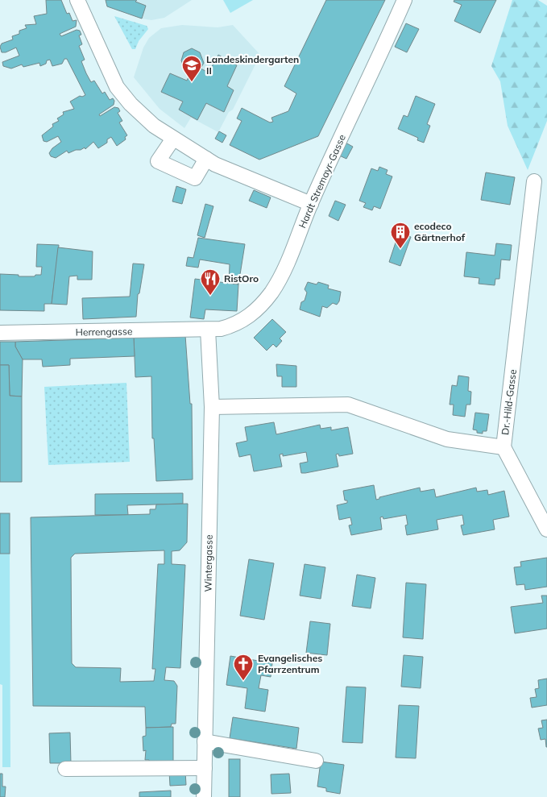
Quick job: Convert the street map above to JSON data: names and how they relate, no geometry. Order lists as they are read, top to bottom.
{
  "streets": {
    "street": [
      "Hardt Stremayr-Gasse",
      "Herrengasse",
      "Dr.-Hild-Gasse",
      "Wintergasse"
    ]
  },
  "crossings": [
    ["Hardt Stremayr-Gasse", "Herrengasse"],
    ["Hardt Stremayr-Gasse", "Wintergasse"],
    ["Herrengasse", "Wintergasse"],
    ["Dr.-Hild-Gasse", "Wintergasse"]
  ],
  "places": {
    "school or university": ["Landeskindergarten II"],
    "building": ["ecodeco Gärtnerhof"],
    "restaurant": ["RistOro"],
    "church": ["Evangelisches Pfarrzentrum"]
  }
}
